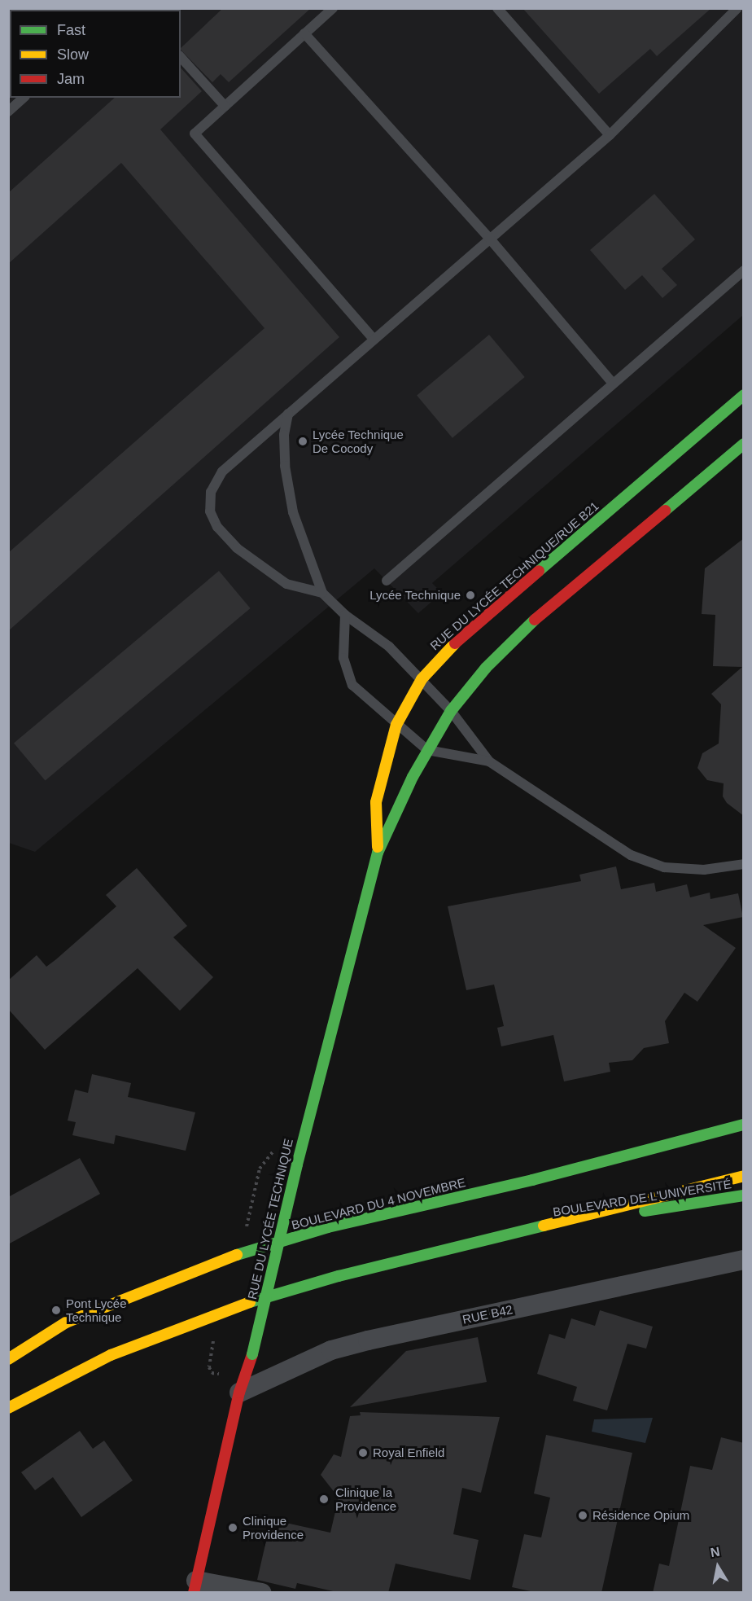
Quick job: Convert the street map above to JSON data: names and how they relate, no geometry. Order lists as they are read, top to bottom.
{
  "streets": {
    "street": [
      "RUE DU LYCÉE TECHNIQUE/RUE B21",
      "BOULEVARD DE L'UNIVERSITÉ",
      "BOULEVARD DU 4 NOVEMBRE",
      "RUE DU LYCÉE TECHNIQUE",
      "RUE B42"
    ]
  },
  "crossings": [
    ["RUE DU LYCÉE TECHNIQUE/RUE B21", "RUE DU LYCÉE TECHNIQUE"],
    ["RUE DU LYCÉE TECHNIQUE", "RUE B42"]
  ],
  "places": [
    "Lycée Technique De Cocody",
    "Lycée Technique",
    "Pont Lycée Technique",
    "Royal Enfield",
    "Clinique la Providence",
    "Résidence Opium",
    "Clinique Providence"
  ],
  "legend": ["Fast", "Slow", "Jam"],
  "north": "top"
}
